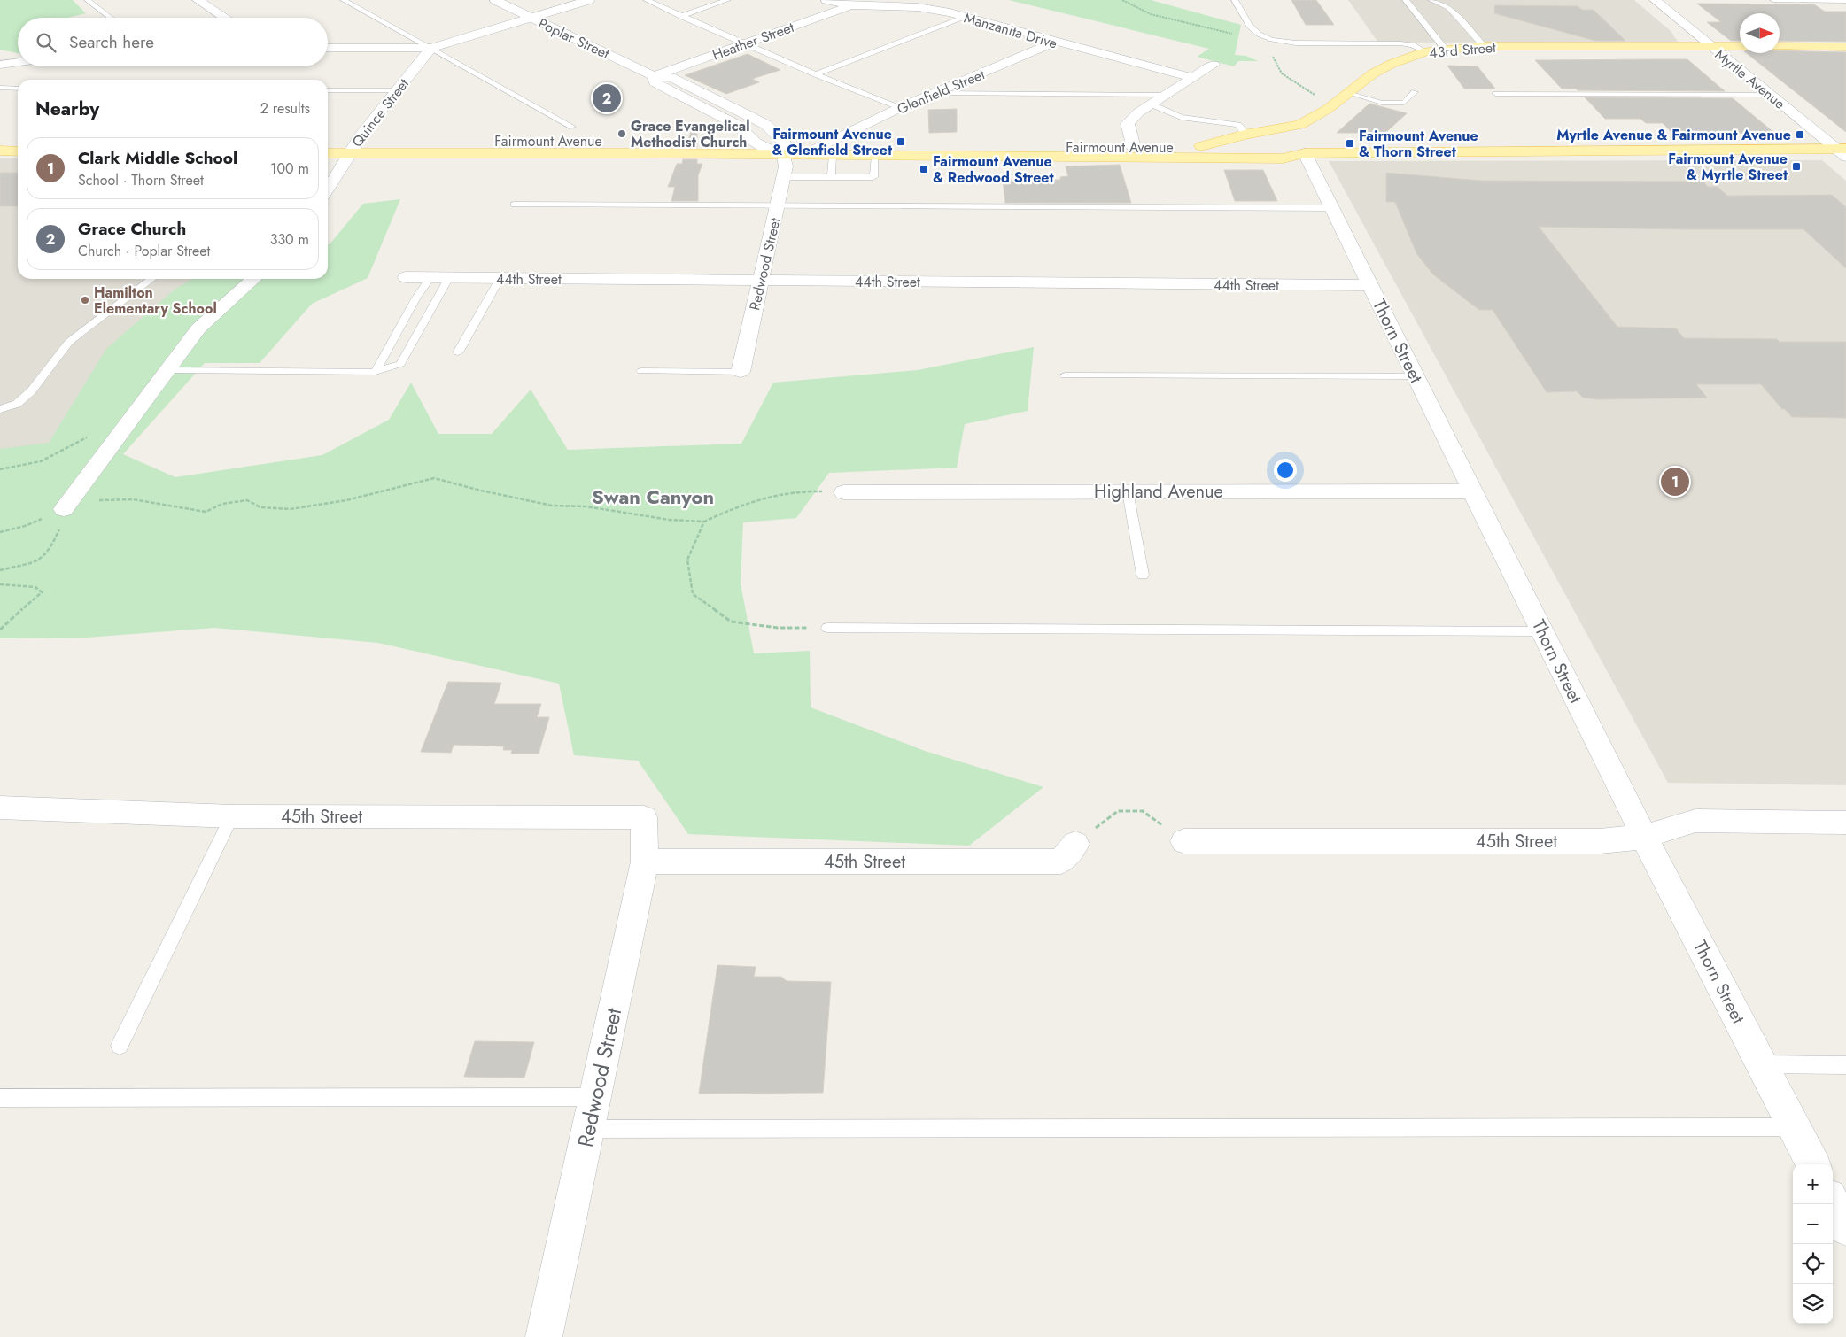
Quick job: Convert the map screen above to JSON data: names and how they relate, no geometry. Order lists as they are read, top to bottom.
{
  "streets": {
    "main road": ["43rd Street", "Fairmount Avenue"],
    "street": [
      "Manzanita Drive",
      "Poplar Street",
      "Heather Street",
      "Myrtle Avenue",
      "Glenfield Street",
      "Quince Street",
      "Redwood Street",
      "44th Street",
      "Thorn Street",
      "Highland Avenue",
      "45th Street"
    ]
  },
  "crossings": [
    ["Manzanita Drive", "Heather Street"],
    ["Manzanita Drive", "Glenfield Street"],
    ["Poplar Street", "Heather Street"],
    ["Poplar Street", "Fairmount Avenue"],
    ["Poplar Street", "Redwood Street"],
    ["43rd Street", "Myrtle Avenue"],
    ["43rd Street", "Fairmount Avenue"],
    ["Myrtle Avenue", "Fairmount Avenue"],
    ["Glenfield Street", "Fairmount Avenue"],
    ["Quince Street", "Fairmount Avenue"],
    ["Fairmount Avenue", "Redwood Street"],
    ["Fairmount Avenue", "Thorn Street"],
    ["Redwood Street", "44th Street"],
    ["Redwood Street", "45th Street"],
    ["44th Street", "Thorn Street"],
    ["Thorn Street", "Highland Avenue"],
    ["Thorn Street", "45th Street"]
  ],
  "districts": ["Swan Canyon"],
  "places": {
    "other": ["Grace Evangelical Methodist Church", "Hamilton Elementary School"],
    "transit": [
      "Myrtle Avenue & Fairmount Avenue",
      "Fairmount Avenue & Glenfield Street",
      "Fairmount Avenue & Thorn Street",
      "Fairmount Avenue & Myrtle Street",
      "Fairmount Avenue & Redwood Street"
    ]
  },
  "north": "right",
  "page": {
    "search": "Search here",
    "heading": ["Nearby", "2 results"],
    "pins": ["2", "1"],
    "list": [
      {
        "mark": "1",
        "name": "Clark Middle School",
        "note": "School · Thorn Street",
        "value": "100 m"
      },
      {
        "mark": "2",
        "name": "Grace Church",
        "note": "Church · Poplar Street",
        "value": "330 m"
      }
    ],
    "map_buttons": ["+", "−"]
  }
}
